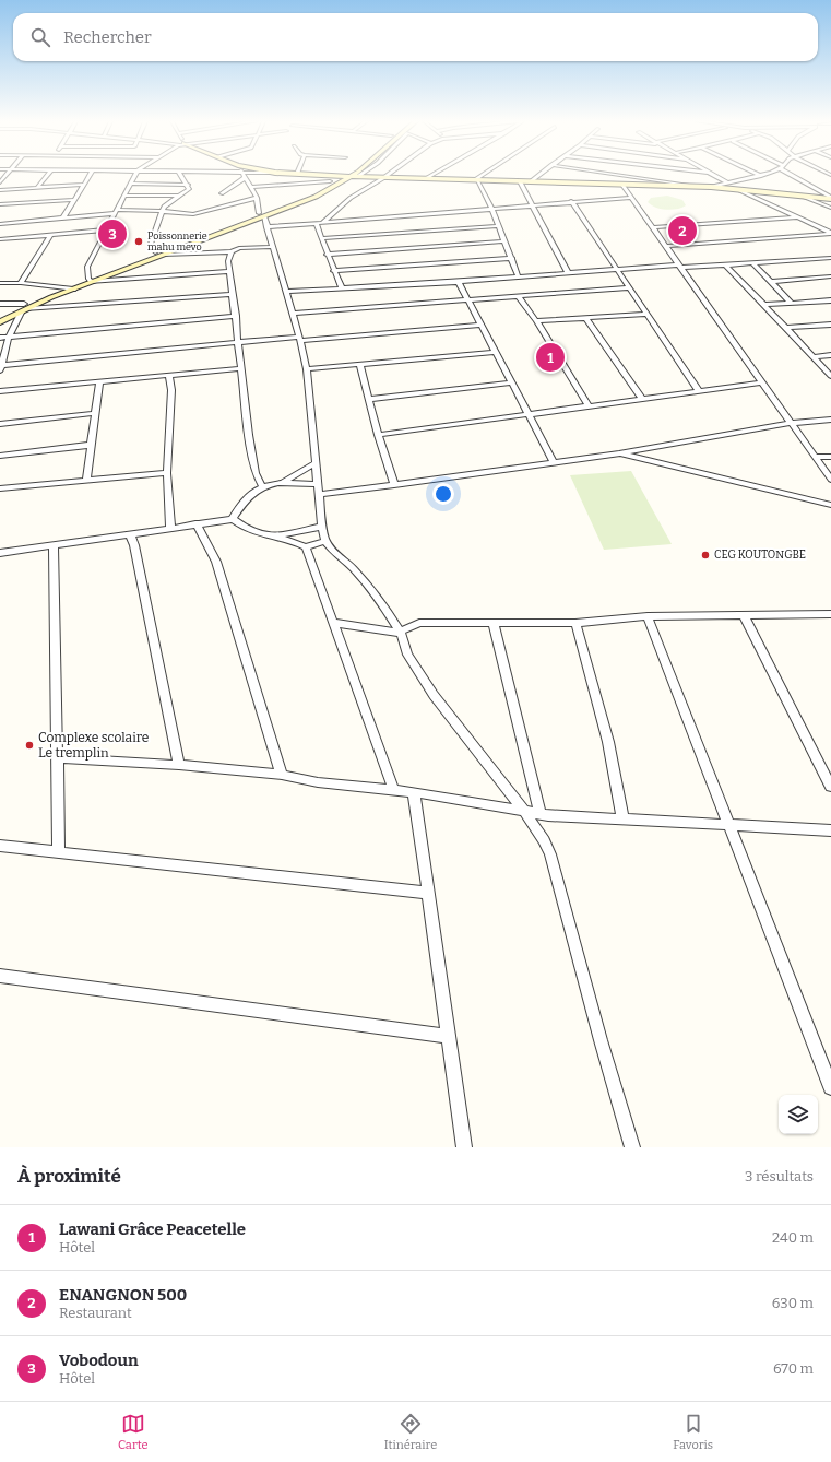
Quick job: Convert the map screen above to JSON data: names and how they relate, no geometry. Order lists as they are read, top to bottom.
{
  "places": ["Poissonnerie mahu mevo", "CEG KOUTONGBE", "Complexe scolaire Le tremplin"],
  "page": {
    "search": "Rechercher",
    "pins": ["2", "3", "1"],
    "heading": ["À proximité", "3 résultats"],
    "list": [
      {
        "mark": "1",
        "name": "Lawani Grâce Peacetelle",
        "note": "Hôtel",
        "value": "240 m"
      },
      {
        "mark": "2",
        "name": "ENANGNON 500",
        "note": "Restaurant",
        "value": "630 m"
      },
      {
        "mark": "3",
        "name": "Vobodoun",
        "note": "Hôtel",
        "value": "670 m"
      }
    ],
    "nav": ["Carte", "Itinéraire", "Favoris"]
  }
}
